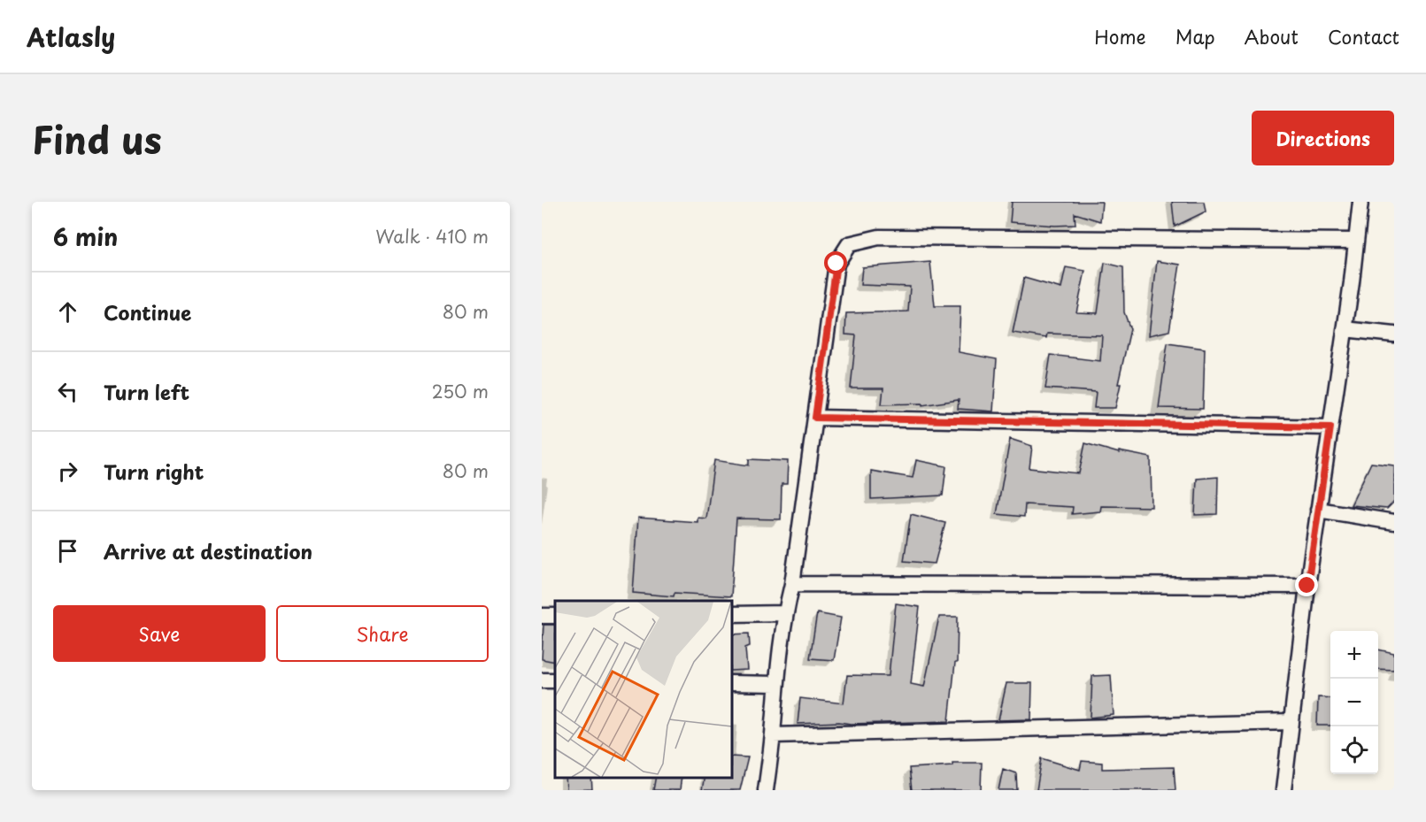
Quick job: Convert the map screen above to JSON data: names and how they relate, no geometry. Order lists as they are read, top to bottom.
{
  "page": {
    "header": "Atlasly",
    "nav": [
      "Home",
      "Map",
      "About",
      "Contact"
    ],
    "title": "Find us",
    "buttons": [
      "Directions",
      ["Save", "Share"]
    ],
    "heading": ["6 min", "Walk · 410 m"],
    "list": [
      ["Continue", "80 m"],
      ["Turn left", "250 m"],
      ["Turn right", "80 m"],
      "Arrive at destination"
    ],
    "map_buttons": ["+", "−"]
  }
}
